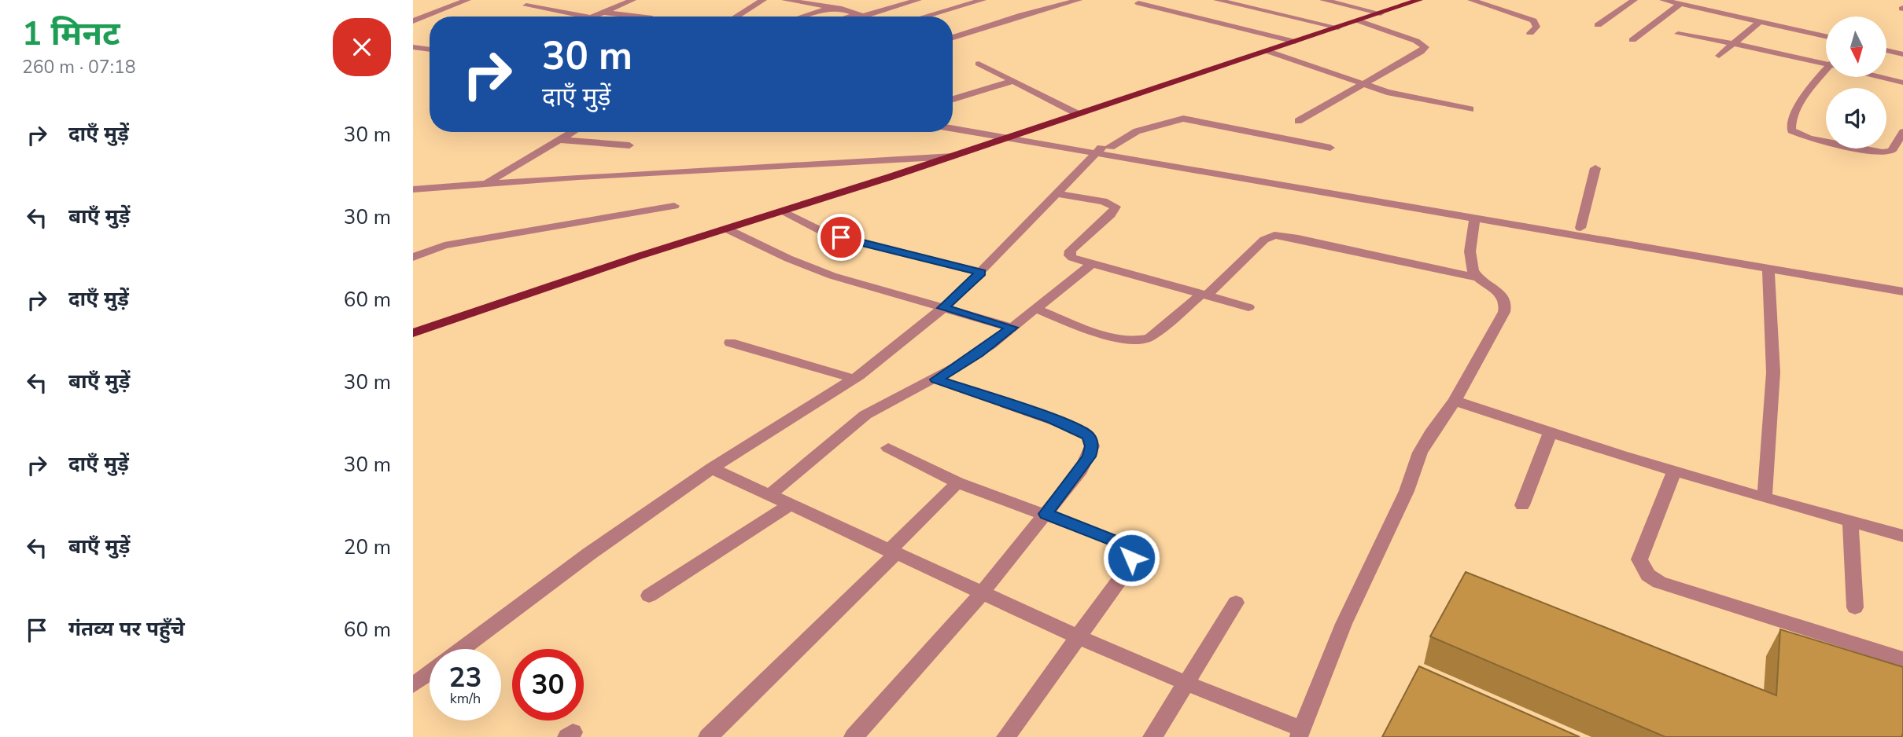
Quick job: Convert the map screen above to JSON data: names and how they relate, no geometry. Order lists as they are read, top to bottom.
{
  "north": "bottom",
  "page": {
    "heading": ["1 मिनट", "260 m · 07:18"],
    "turn": ["30 m", "दाएँ मुड़ें"],
    "list": [
      {
        "name": "दाएँ मुड़ें",
        "value": "30 m"
      },
      {
        "name": "बाएँ मुड़ें",
        "value": "30 m"
      },
      {
        "name": "दाएँ मुड़ें",
        "value": "60 m"
      },
      {
        "name": "बाएँ मुड़ें",
        "value": "30 m"
      },
      {
        "name": "दाएँ मुड़ें",
        "value": "30 m"
      },
      {
        "name": "बाएँ मुड़ें",
        "value": "20 m"
      },
      {
        "name": "गंतव्य पर पहुँचे",
        "value": "60 m"
      }
    ],
    "speed": "23 km/h",
    "limit": "30"
  }
}
